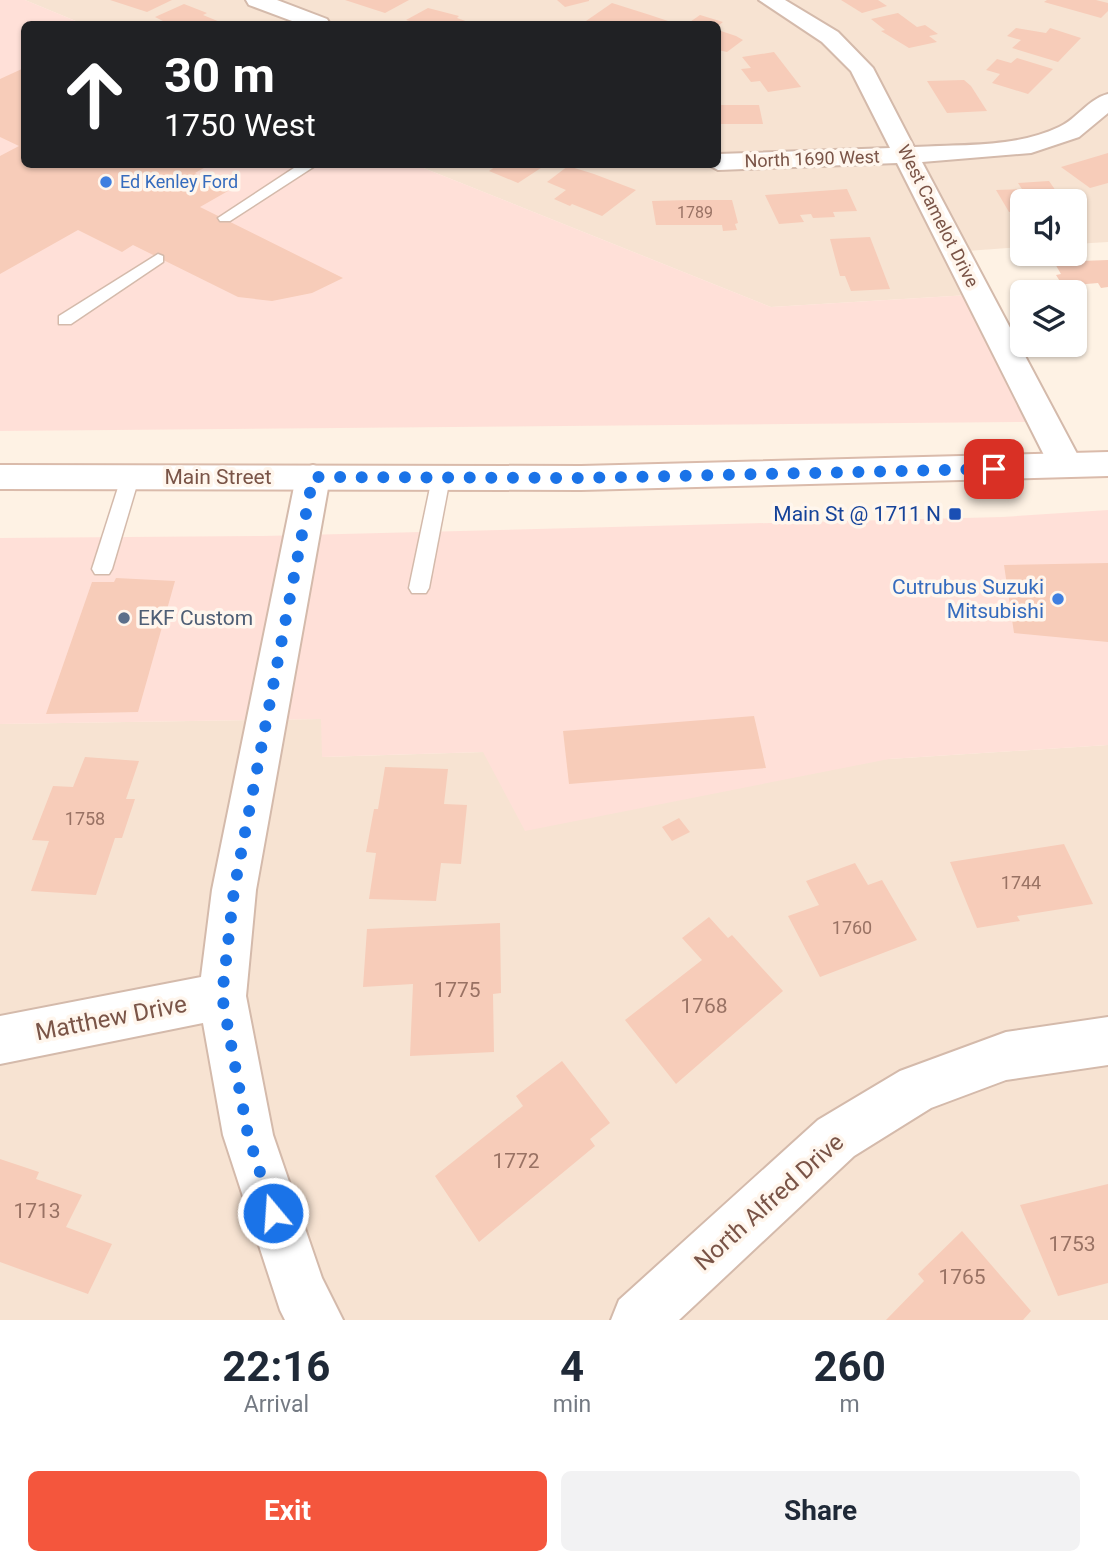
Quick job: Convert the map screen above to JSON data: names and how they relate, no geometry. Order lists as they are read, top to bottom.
{
  "streets": {
    "street": [
      "North 1690 West",
      "West Camelot Drive",
      "Main Street",
      "Matthew Drive",
      "North Alfred Drive"
    ]
  },
  "crossings": [
    ["North 1690 West", "West Camelot Drive"],
    ["West Camelot Drive", "Main Street"]
  ],
  "places": {
    "other": ["Ed Kenley Ford", "Cutrubus Suzuki Mitsubishi", "EKF Custom"],
    "transit": ["Main St @ 1711 N"]
  },
  "house_numbers": [
    "1789",
    "1758",
    "1744",
    "1760",
    "1775",
    "1768",
    "1772",
    "1713",
    "1753",
    "1765"
  ],
  "page": {
    "turn": ["30 m", "1750 West"],
    "eta": [
      "22:16",
      "Arrival",
      "4",
      "min",
      "260",
      "m"
    ],
    "buttons": ["Exit", "Share"]
  }
}
